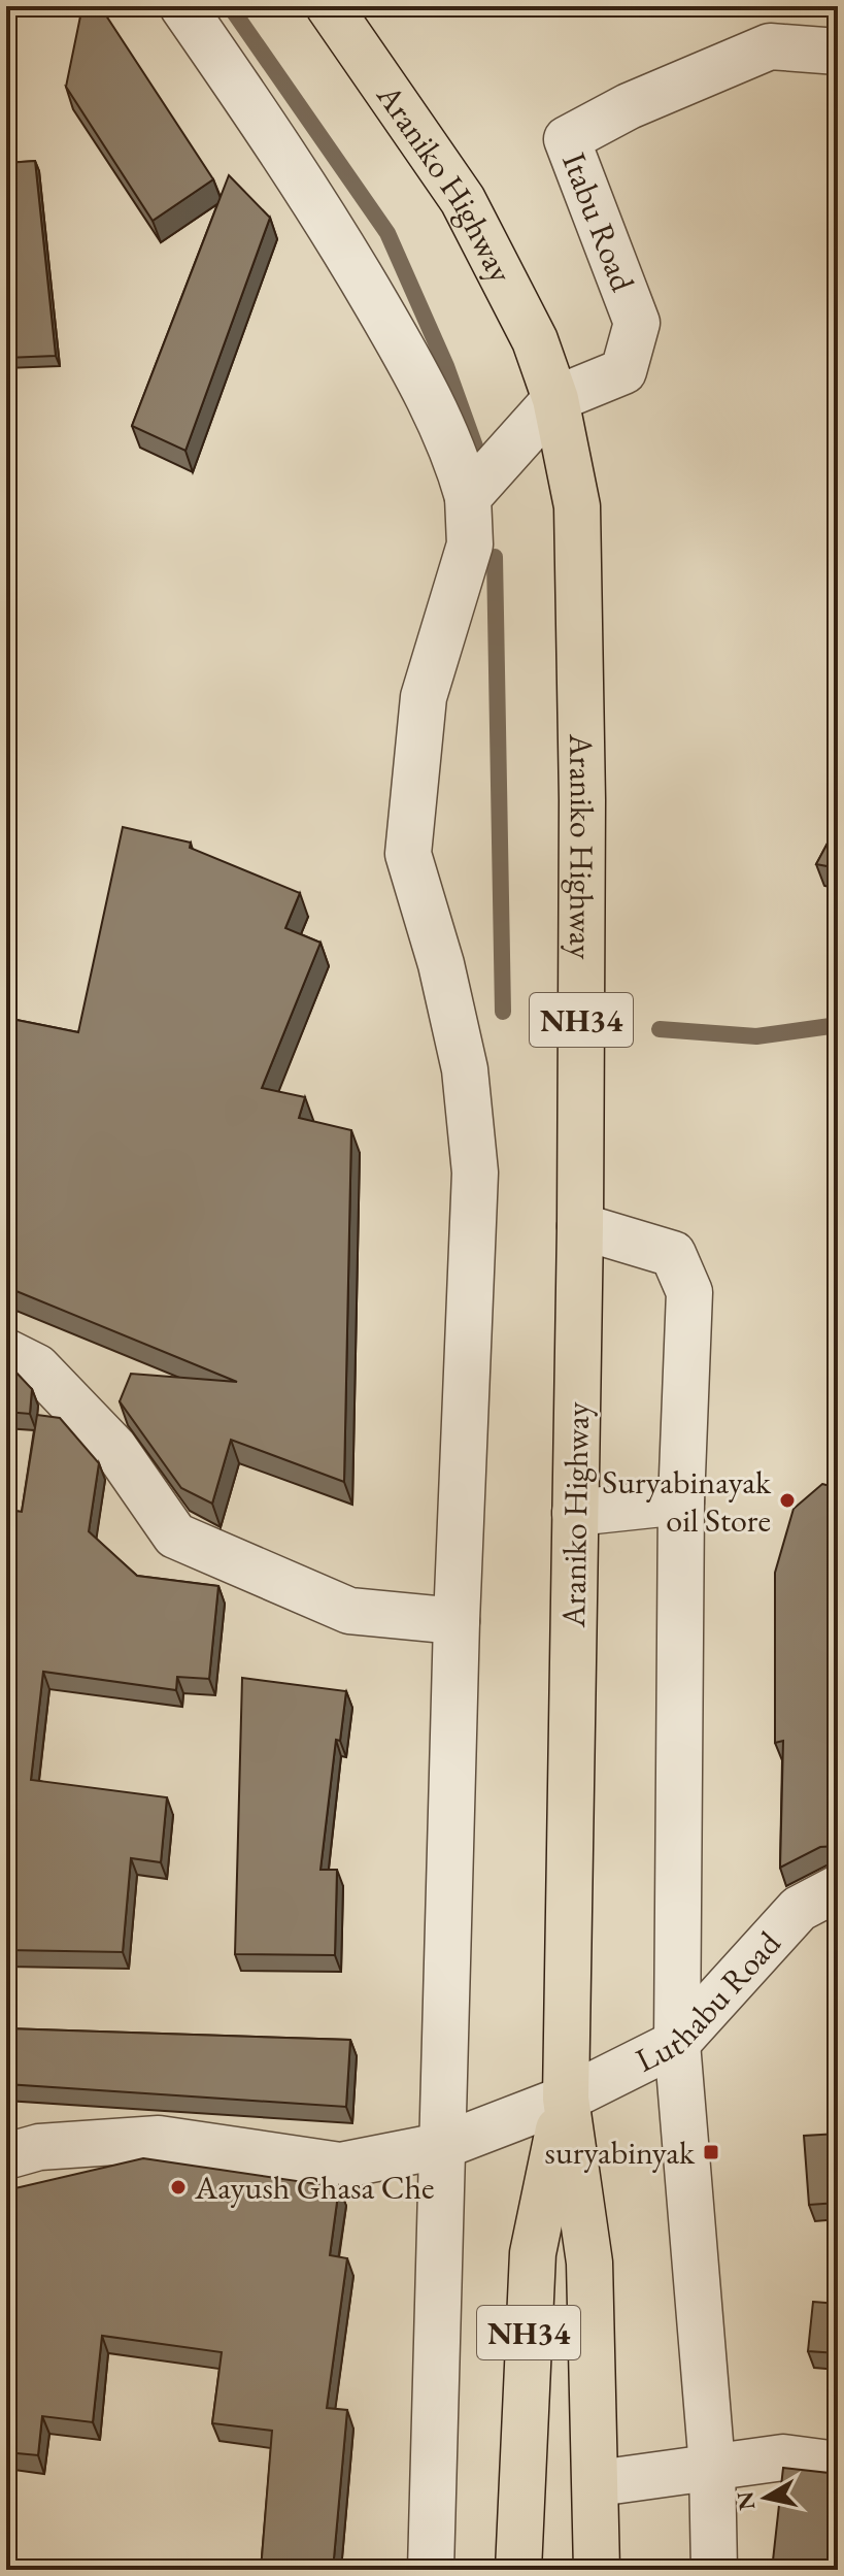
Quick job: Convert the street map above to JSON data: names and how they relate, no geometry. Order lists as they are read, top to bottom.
{
  "streets": {
    "highway": ["Araniko Highway", "NH34"],
    "street": ["Itabu Road", "Luthabu Road"]
  },
  "crossings": [
    ["Araniko Highway", "Itabu Road"],
    ["Araniko Highway", "Luthabu Road"]
  ],
  "places": {
    "other": ["Suryabinayak oil Store", "Aayush Ghasa Che"],
    "transit": ["suryabinyak"]
  },
  "north": "left"
}
